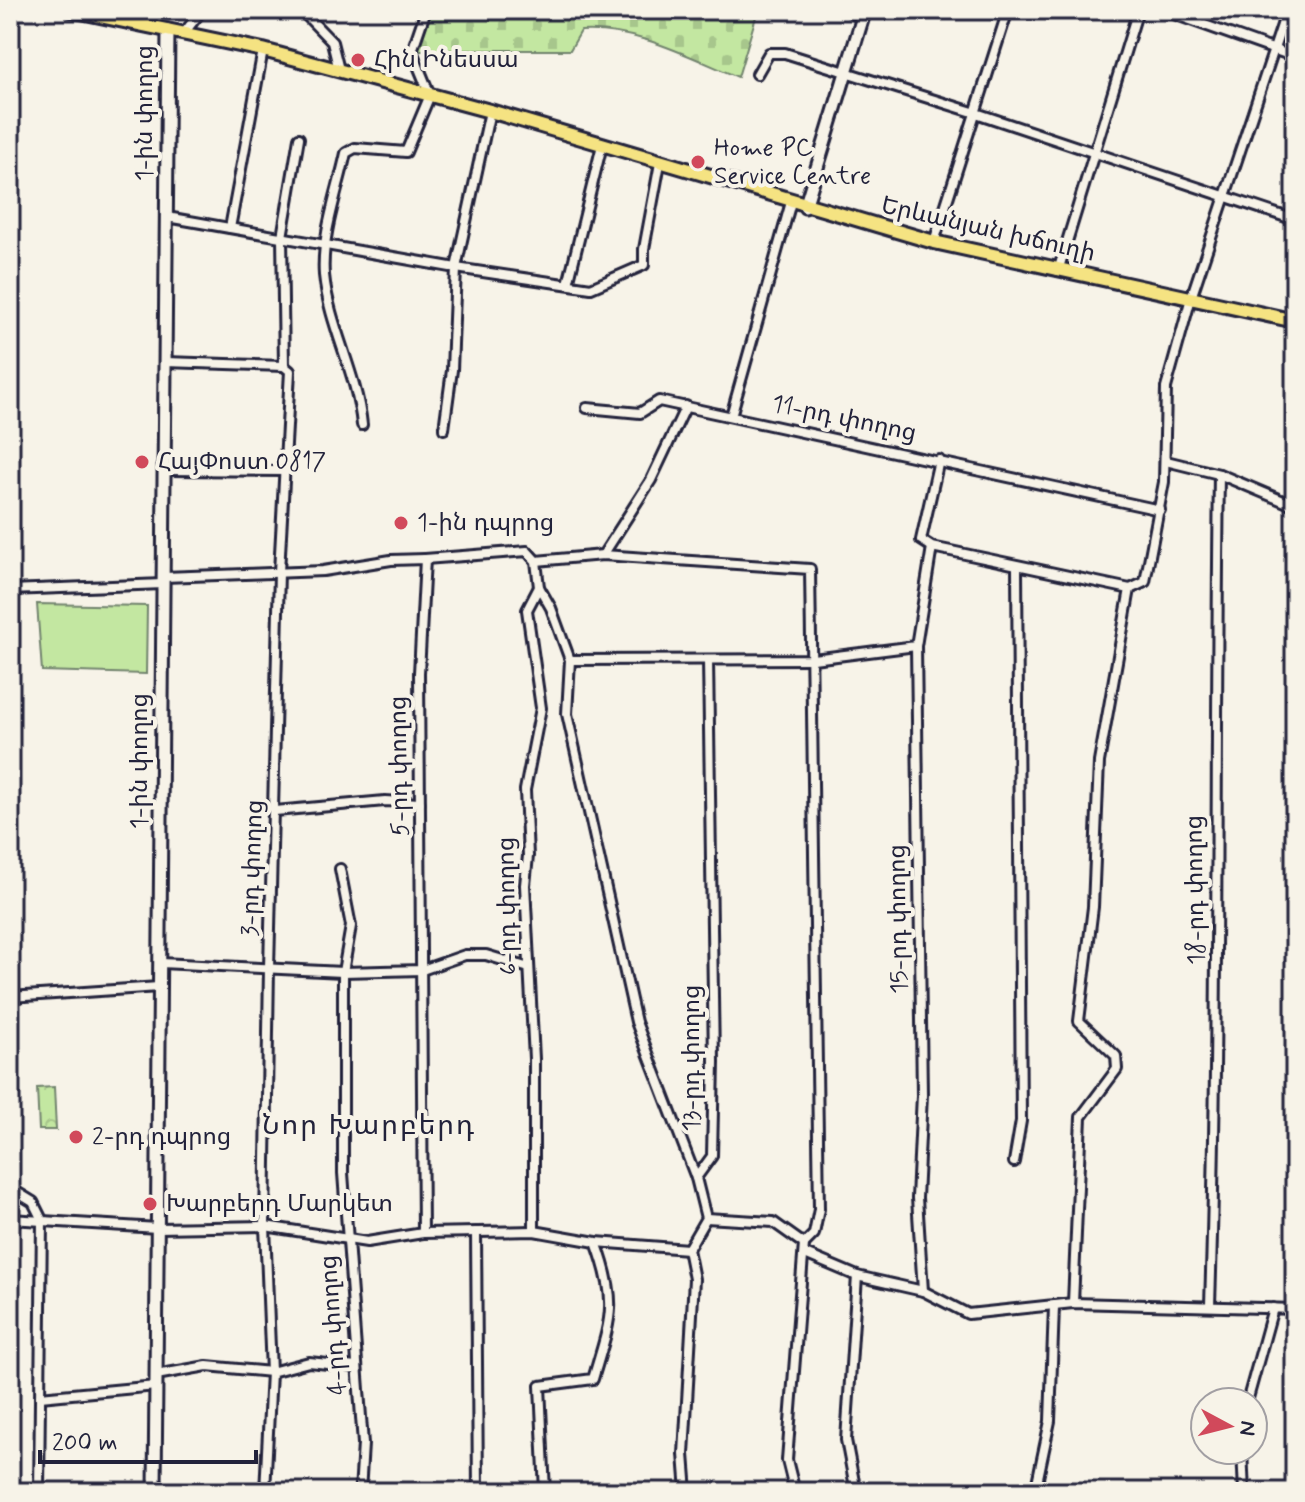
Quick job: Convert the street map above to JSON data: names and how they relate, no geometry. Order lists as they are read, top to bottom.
{
  "streets": {
    "main road": ["1-ին փողոց", "Երևանյան խճուղի"],
    "street": [
      "11-րդ փողոց",
      "5-րդ փողոց",
      "3-րդ փողոց",
      "18-րդ փողոց",
      "6-րդ փողոց",
      "15-րդ փողոց",
      "13-րդ փողոց",
      "4-րդ փողոց"
    ]
  },
  "crossings": [
    ["1-ին փողոց", "Երևանյան խճուղի"],
    ["11-րդ փողոց", "15-րդ փողոց"]
  ],
  "districts": ["Նոր Խարբերդ"],
  "places": [
    "Հին Ինեսսա",
    "Home PC Service Centre",
    "ՀայՓոստ 0817",
    "1-ին դպրոց",
    "2-րդ դպրոց",
    "Խարբերդ Մարկետ"
  ],
  "scale_bar": "200 m",
  "north": "right"
}
